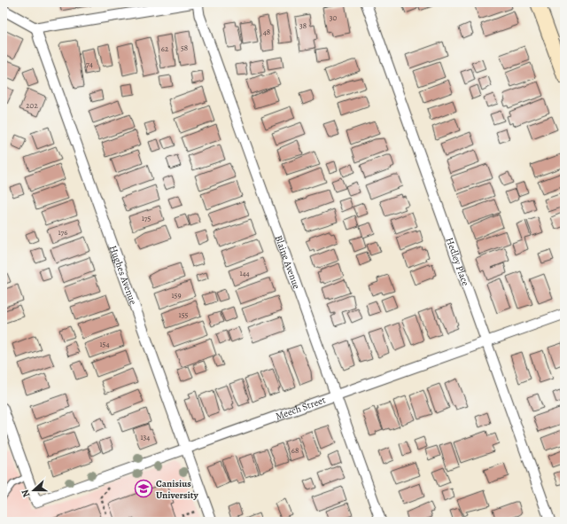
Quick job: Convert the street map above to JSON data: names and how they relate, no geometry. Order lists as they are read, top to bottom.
{
  "streets": {
    "street": [
      "Blaine Avenue",
      "Hedley Place",
      "Hughes Avenue",
      "Meech Street"
    ]
  },
  "crossings": [
    ["Blaine Avenue", "Meech Street"],
    ["Hedley Place", "Meech Street"],
    ["Hughes Avenue", "Meech Street"]
  ],
  "places": {
    "school or university": ["Canisius University"]
  },
  "house_numbers": [
    "30",
    "38",
    "48",
    "58",
    "62",
    "74",
    "202",
    "175",
    "176",
    "144",
    "159",
    "155",
    "154",
    "134",
    "68"
  ],
  "north": "left"
}
